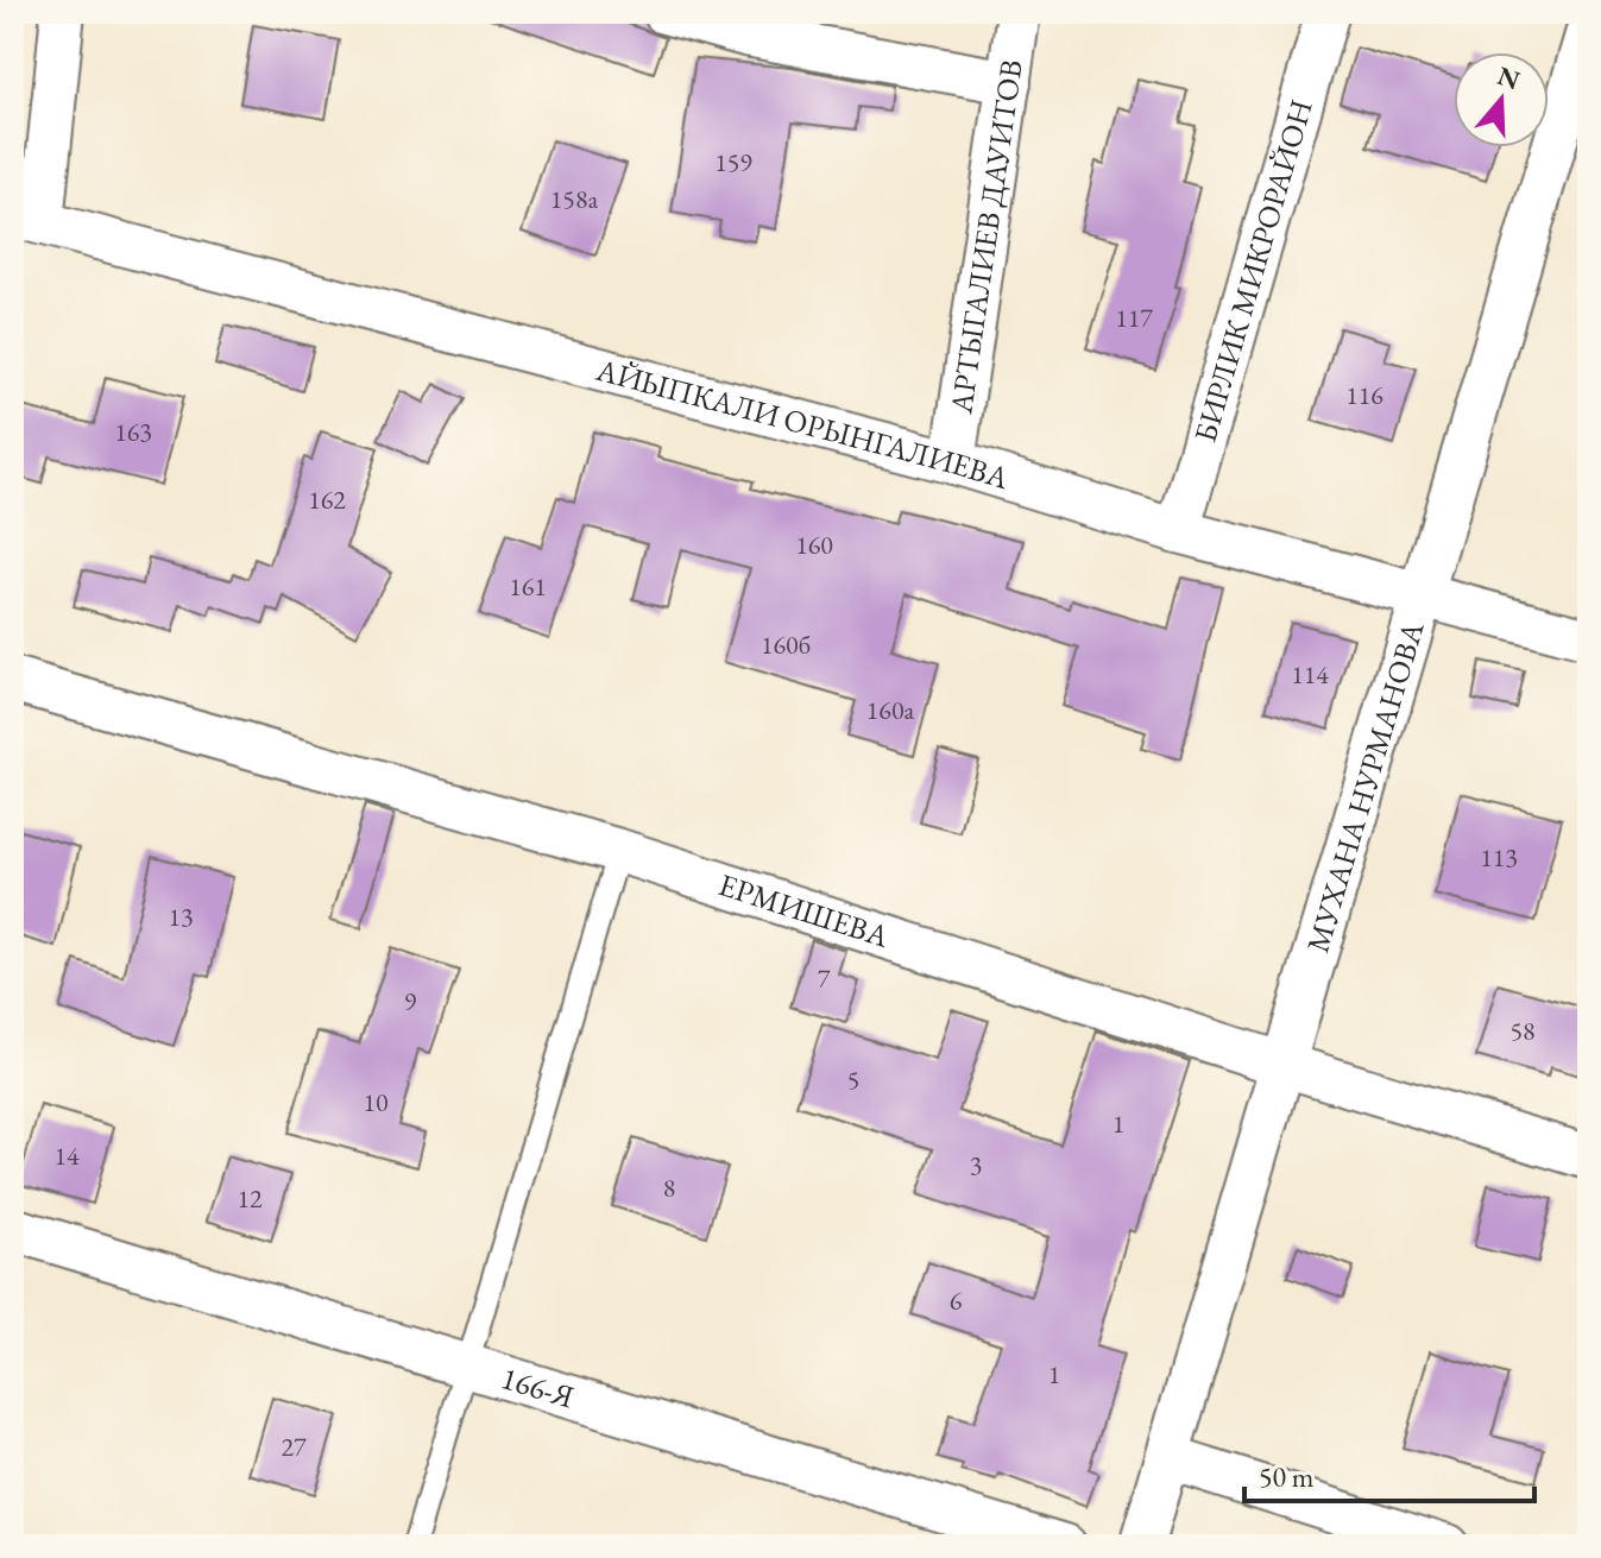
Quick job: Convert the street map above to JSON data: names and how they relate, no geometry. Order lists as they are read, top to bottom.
{
  "streets": {
    "street": [
      "АРТЫГАЛИЕВ ДАУИТОВ",
      "БИРЛИК МИКРОРАЙОН",
      "АЙЫПКАЛИ ОРЫНГАЛИЕВА",
      "МУХАНА НУРМАНОВА",
      "ЕРМИШЕВА",
      "166-Я"
    ]
  },
  "crossings": [
    ["АРТЫГАЛИЕВ ДАУИТОВ", "АЙЫПКАЛИ ОРЫНГАЛИЕВА"],
    ["БИРЛИК МИКРОРАЙОН", "АЙЫПКАЛИ ОРЫНГАЛИЕВА"],
    ["АЙЫПКАЛИ ОРЫНГАЛИЕВА", "МУХАНА НУРМАНОВА"],
    ["МУХАНА НУРМАНОВА", "ЕРМИШЕВА"]
  ],
  "house_numbers": [
    "159",
    "158а",
    "117",
    "116",
    "163",
    "162",
    "160",
    "161",
    "160б",
    "114",
    "160а",
    "113",
    "13",
    "7",
    "9",
    "58",
    "5",
    "10",
    "1",
    "14",
    "3",
    "8",
    "12",
    "6",
    "1",
    "27"
  ],
  "scale_bar": "50 m",
  "north": "top"
}
